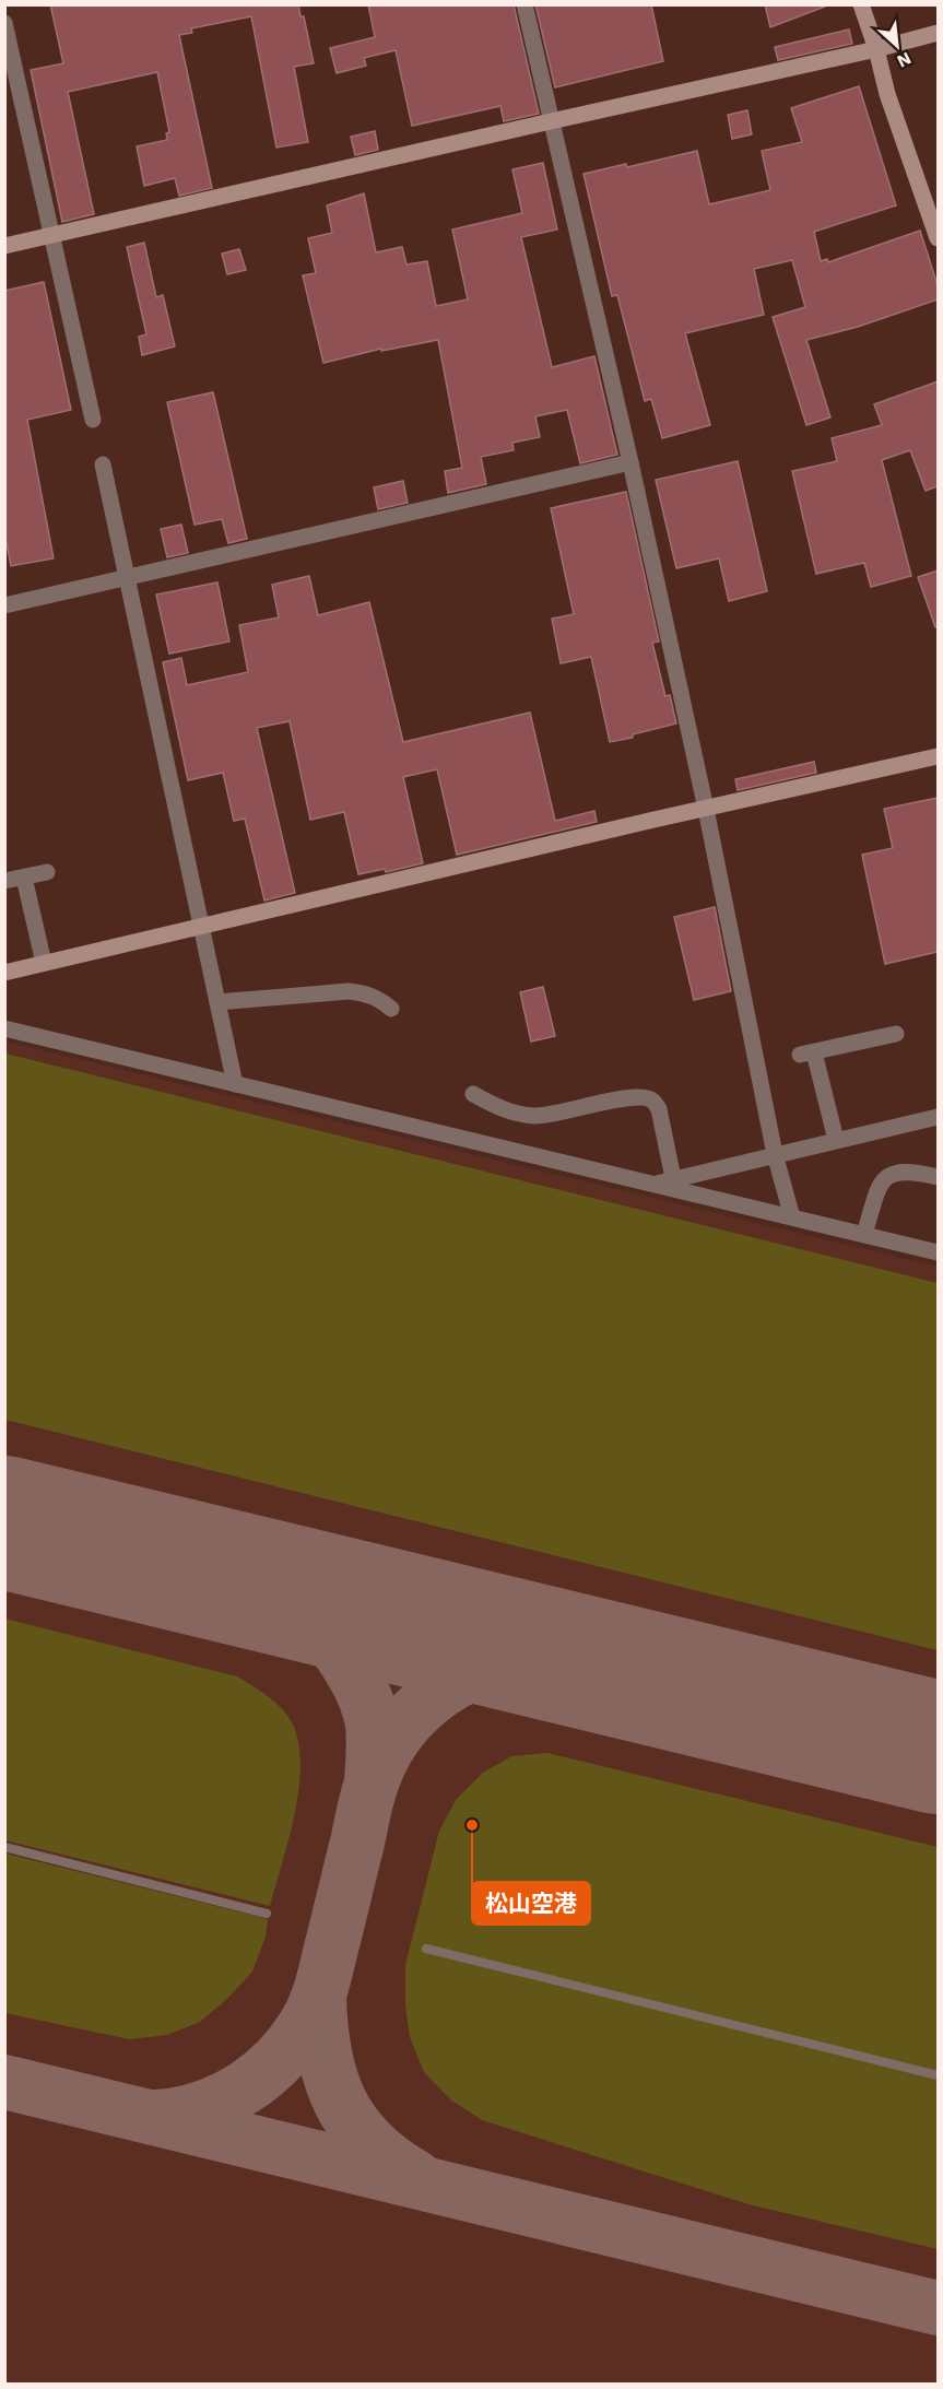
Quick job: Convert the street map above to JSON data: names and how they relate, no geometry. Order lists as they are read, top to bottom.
{
  "places": ["松山空港"],
  "north": "bottom right"
}
